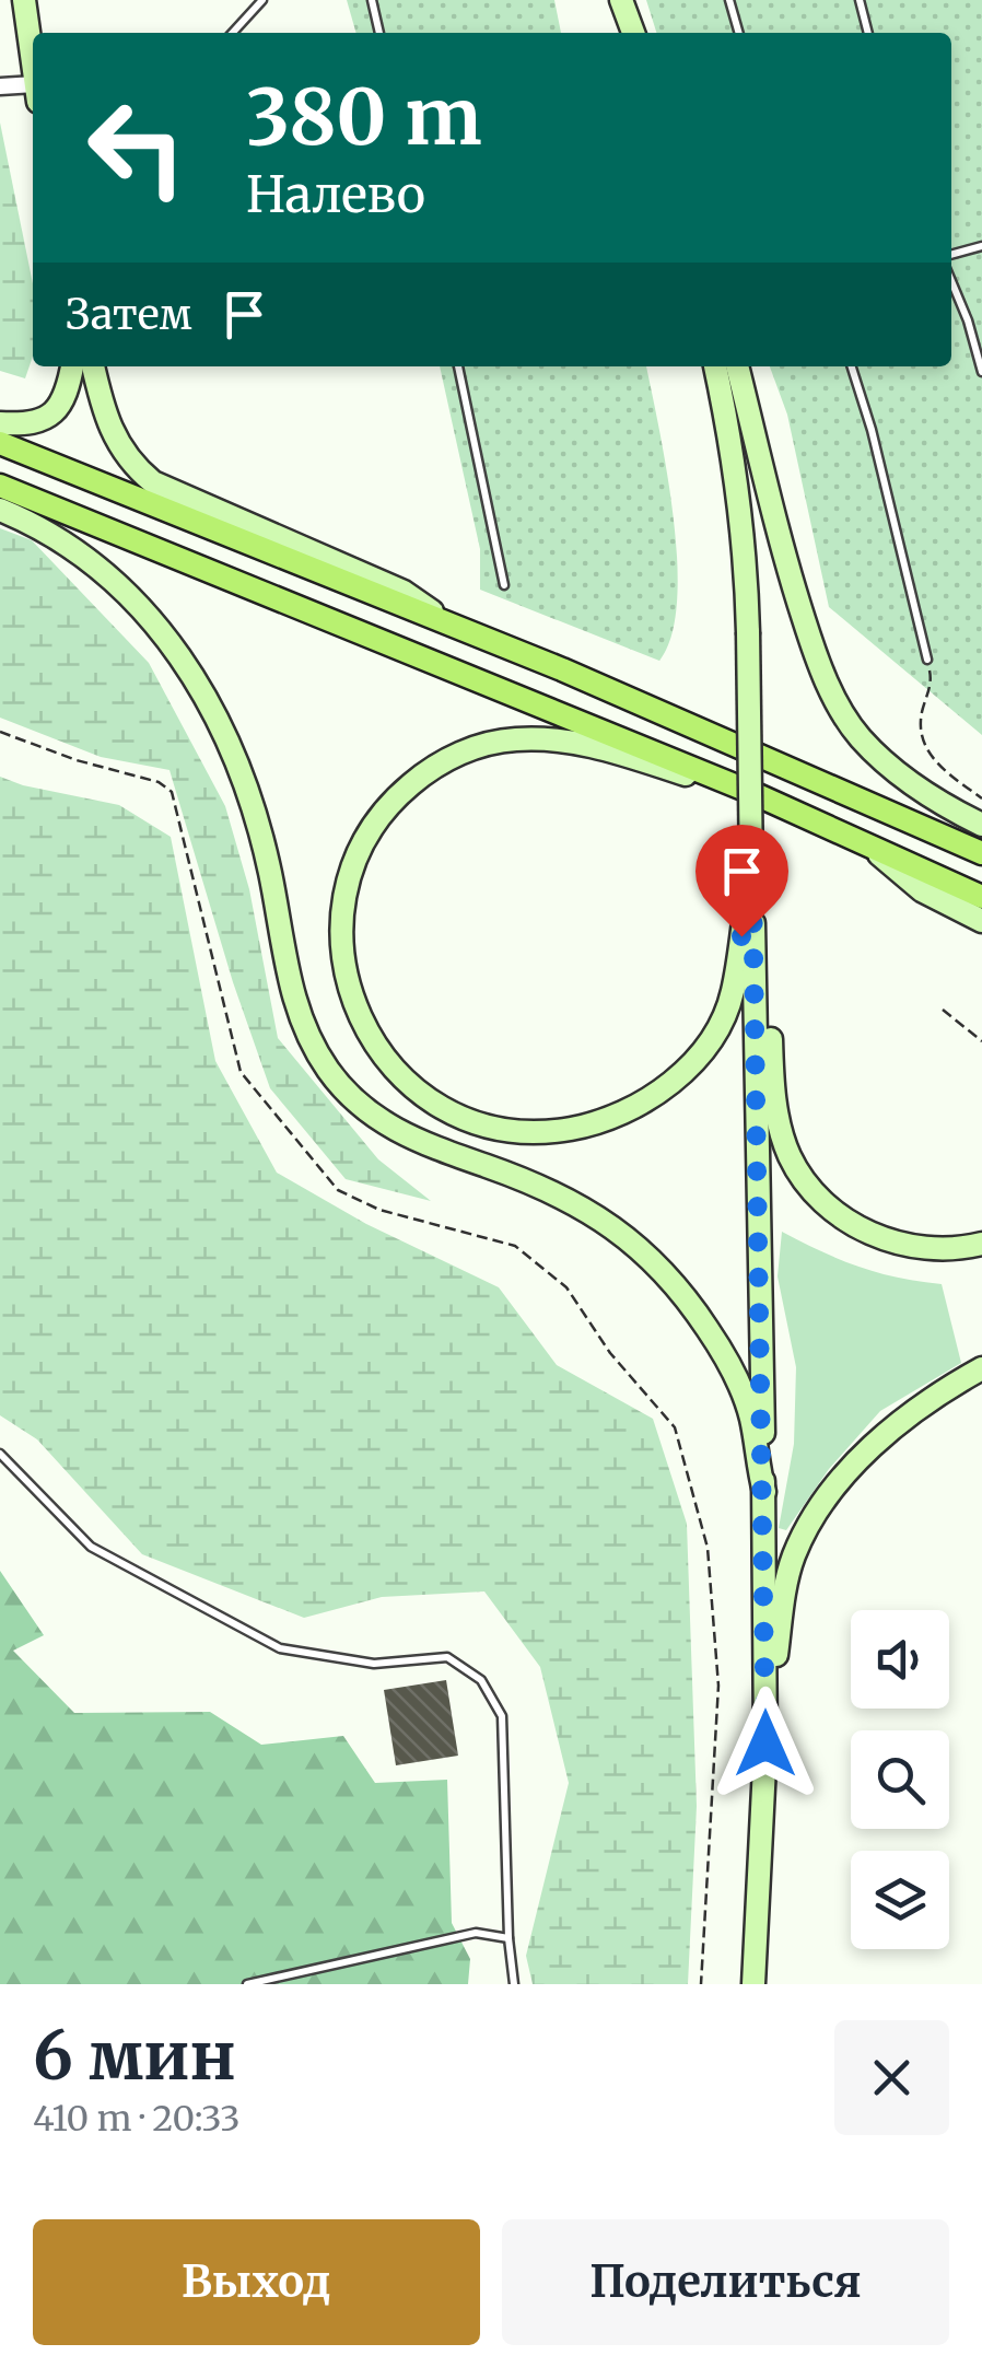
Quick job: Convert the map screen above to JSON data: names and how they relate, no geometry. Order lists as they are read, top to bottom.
{
  "page": {
    "turn": ["380 m", "Налево"],
    "then": "Затем",
    "heading": ["6 мин", "410 m · 20:33"],
    "buttons": ["Выход", "Поделиться"]
  }
}
